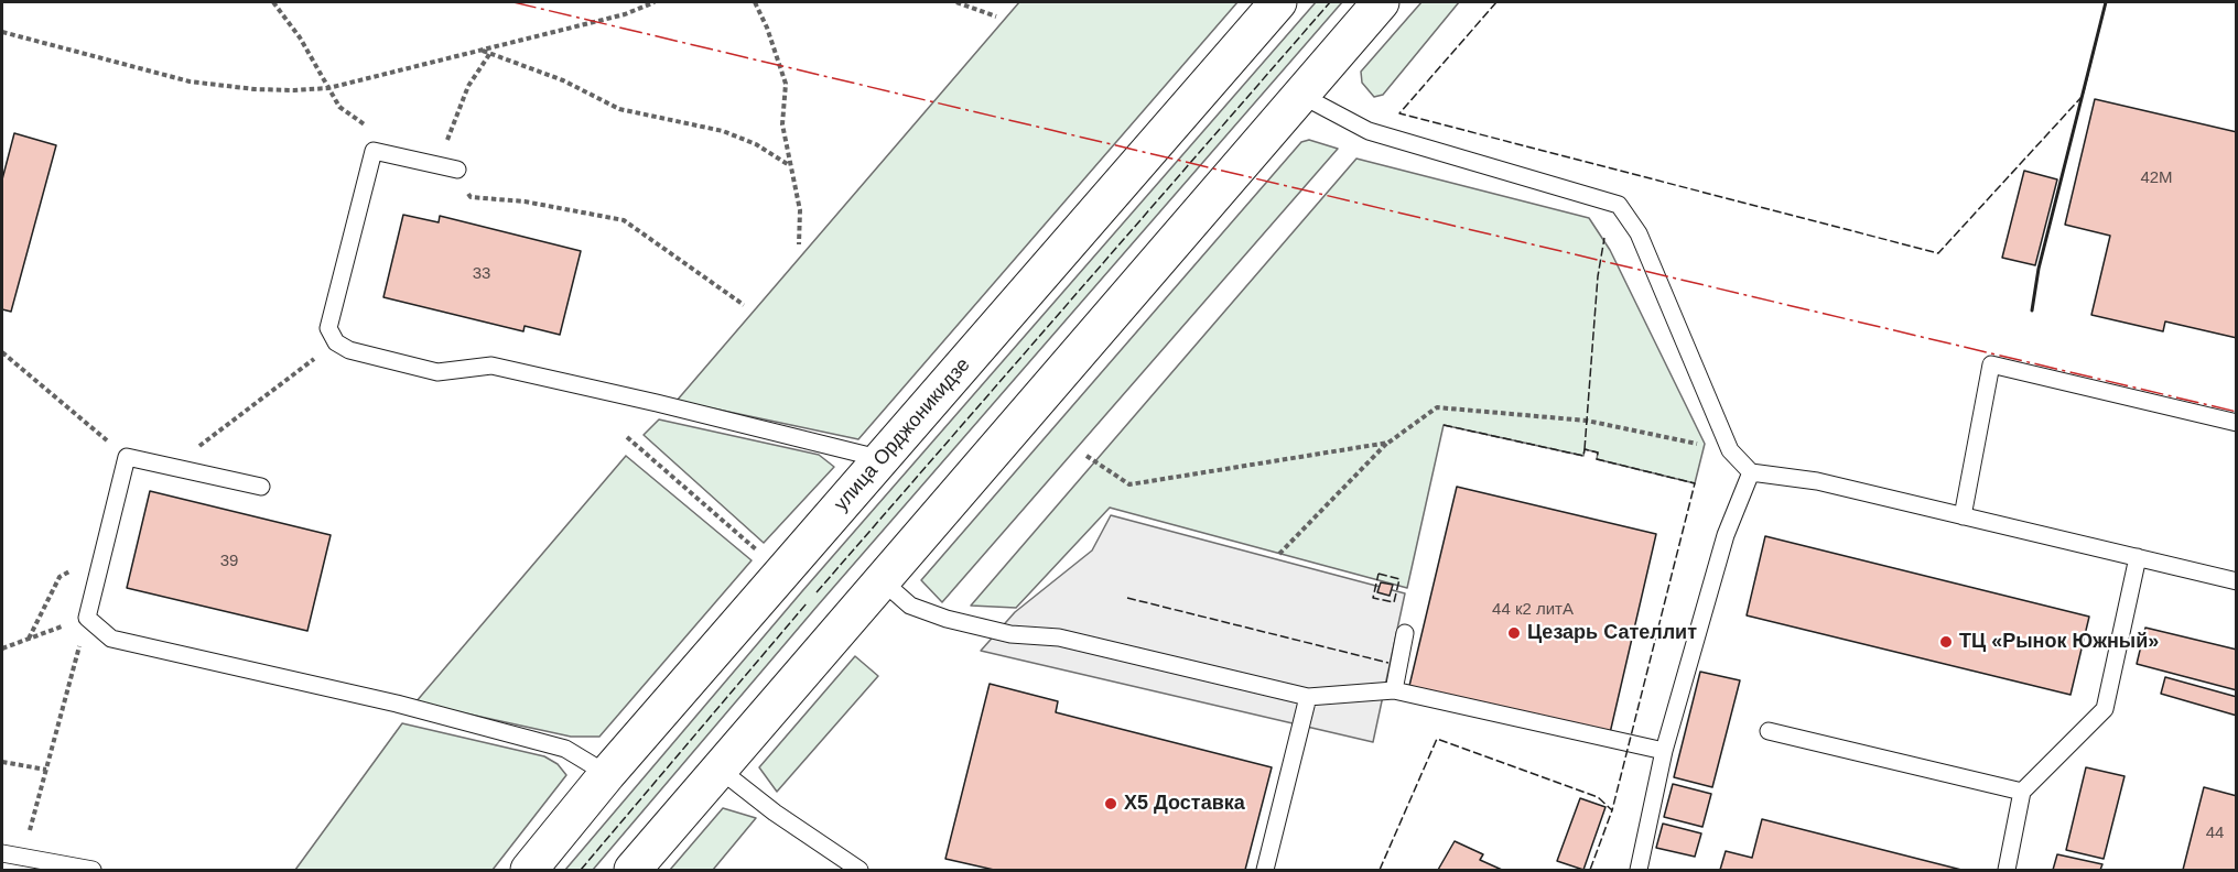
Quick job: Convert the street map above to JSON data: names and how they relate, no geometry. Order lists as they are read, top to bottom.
{
  "streets": {
    "street": ["улица Орджоникидзе"]
  },
  "places": ["Цезарь Сателлит", "ТЦ «Рынок Южный»", "X5 Доставка"],
  "house_numbers": [
    "42М",
    "33",
    "39",
    "44 к2 литА",
    "44"
  ]
}
